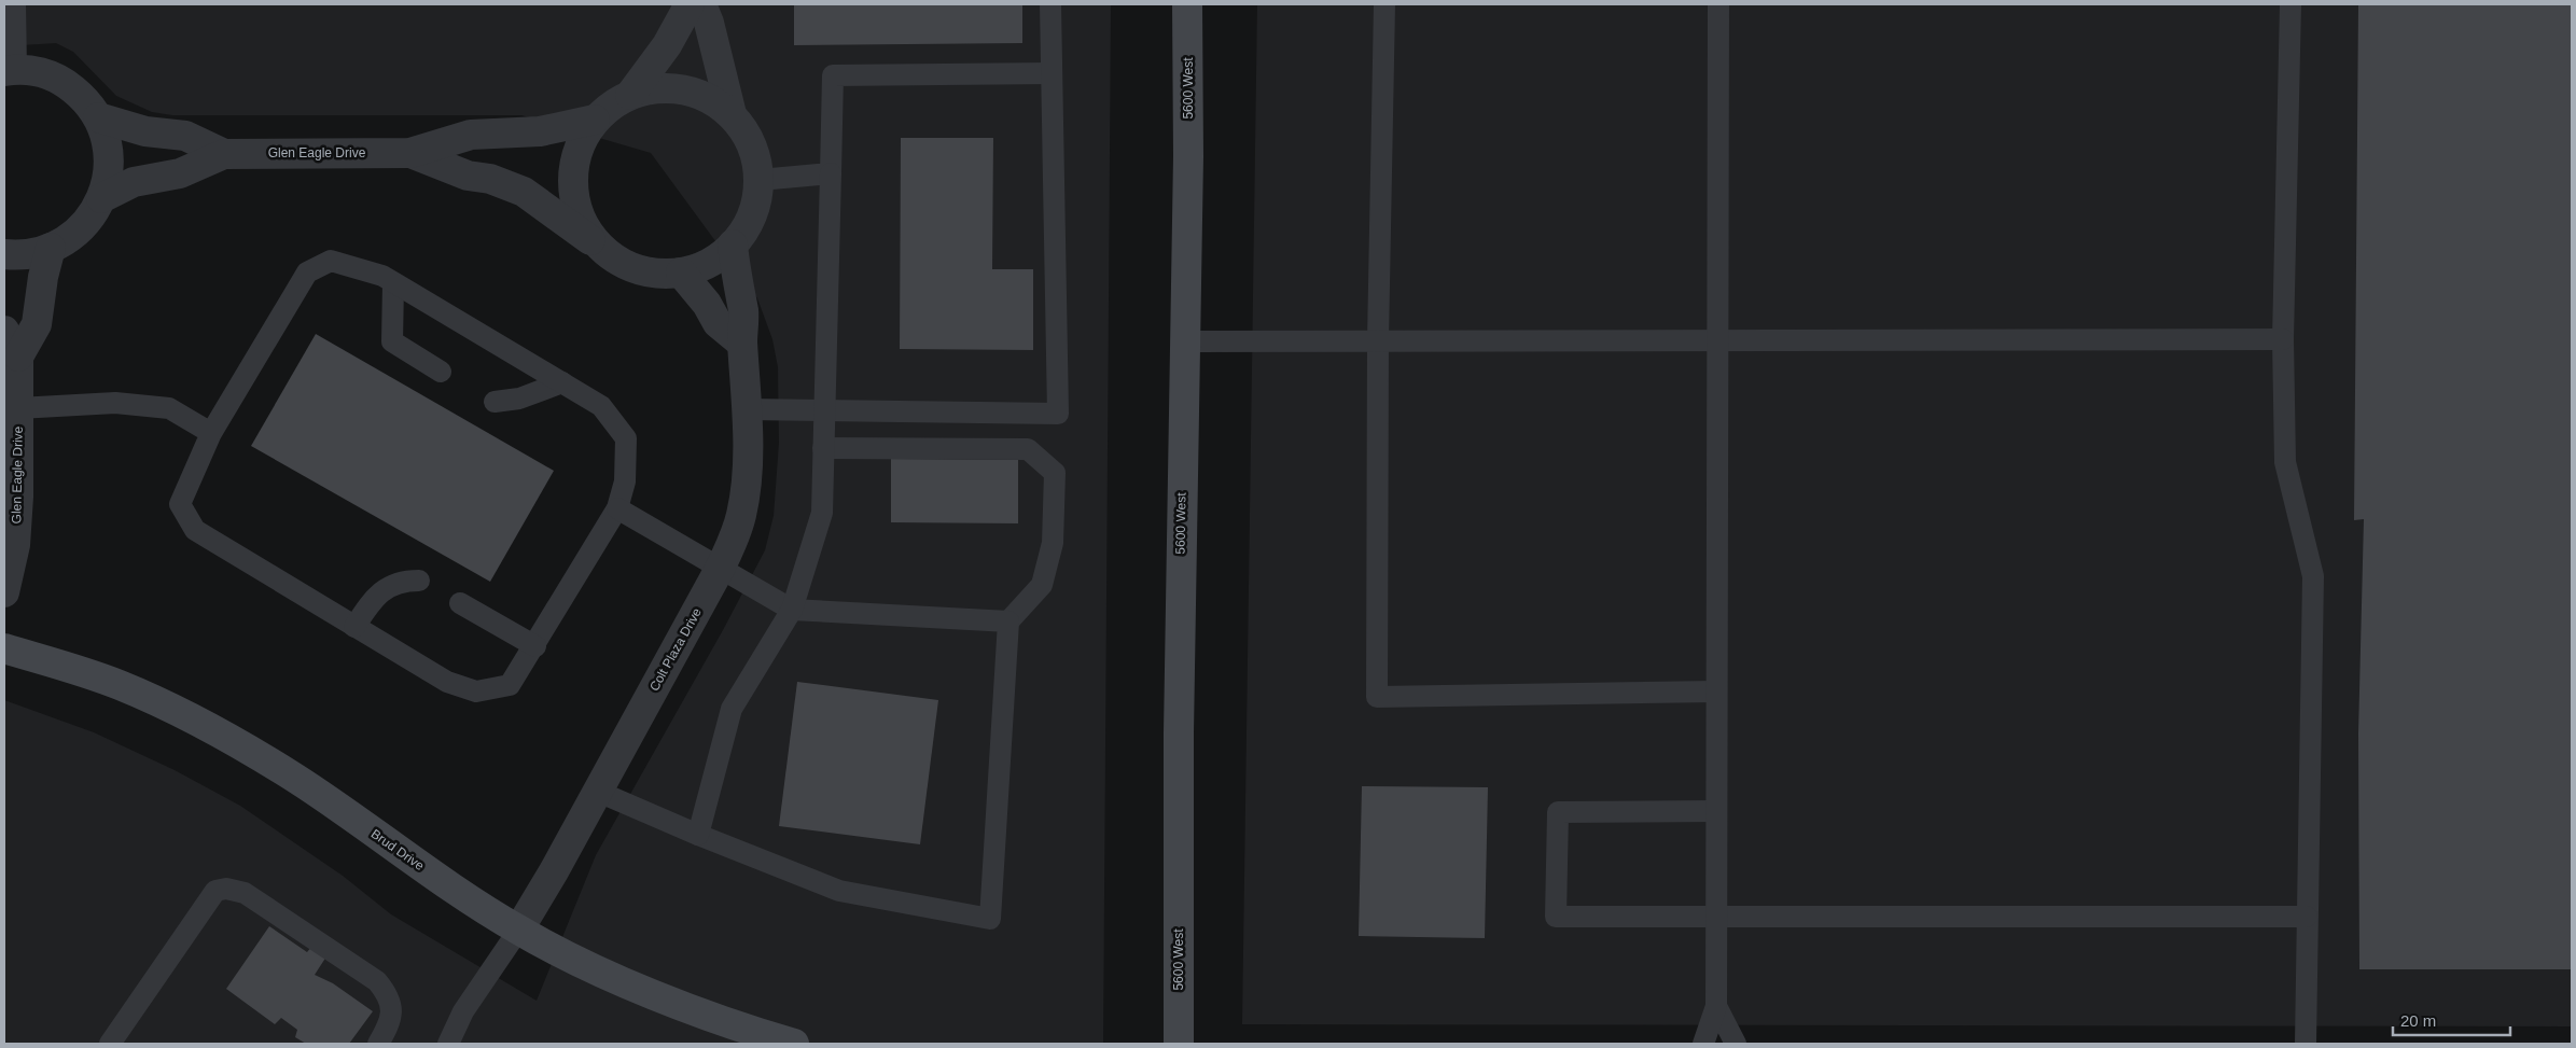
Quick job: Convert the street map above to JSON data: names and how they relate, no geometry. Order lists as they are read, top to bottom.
{
  "streets": {
    "main road": ["5600 West", "Brud Drive"],
    "street": ["Glen Eagle Drive", "Colt Plaza Drive"]
  },
  "crossings": [
    ["Glen Eagle Drive", "Colt Plaza Drive"],
    ["Colt Plaza Drive", "Brud Drive"]
  ],
  "scale_bar": "20 m"
}
